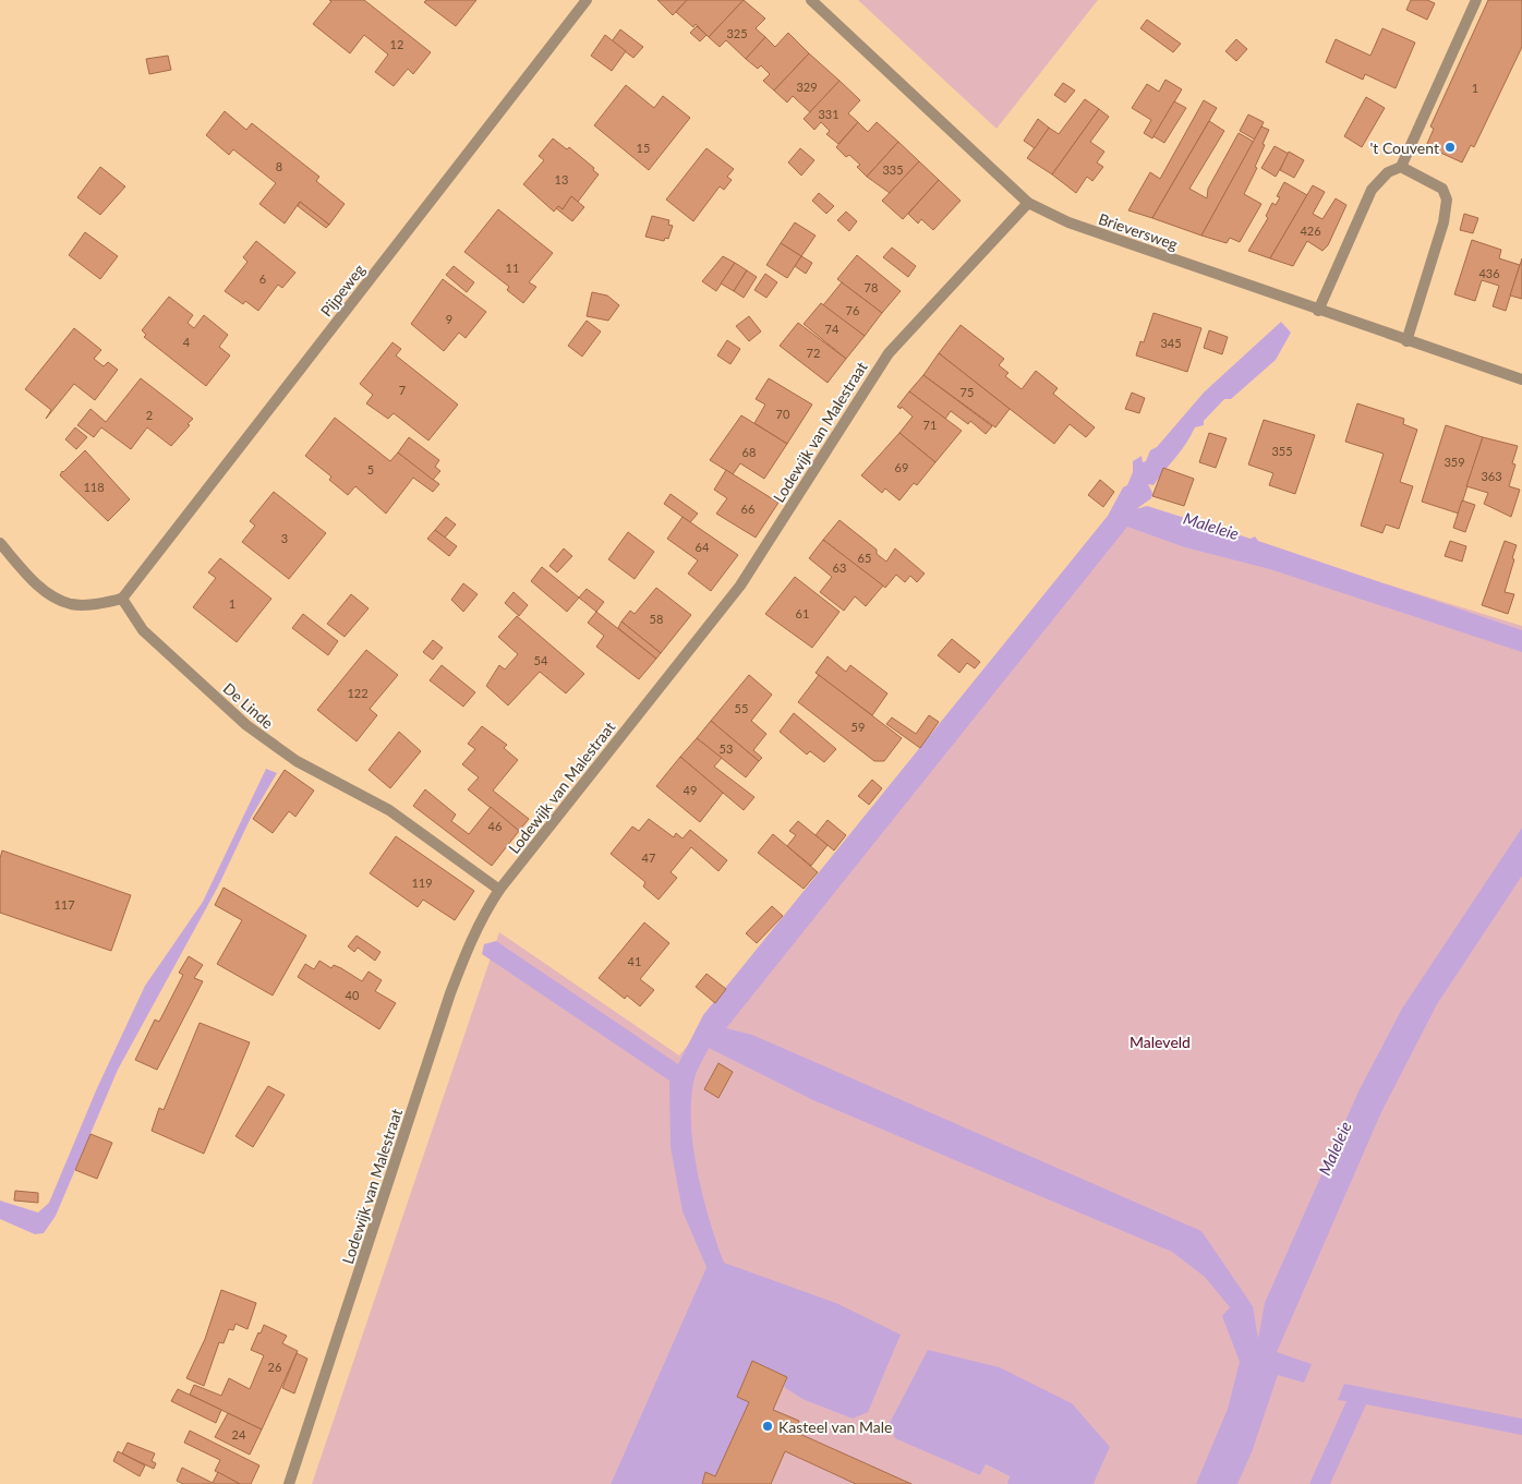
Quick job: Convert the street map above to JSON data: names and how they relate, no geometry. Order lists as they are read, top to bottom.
{
  "streets": {
    "street": [
      "Brieversweg",
      "Pijpeweg",
      "Lodewijk van Malestraat",
      "De Linde"
    ]
  },
  "crossings": [
    ["Brieversweg", "Lodewijk van Malestraat"],
    ["Pijpeweg", "De Linde"],
    ["Lodewijk van Malestraat", "De Linde"]
  ],
  "water": ["Maleleie"],
  "parks": ["Maleveld"],
  "places": ["'t Couvent", "Kasteel van Male"],
  "house_numbers": [
    "325",
    "12",
    "329",
    "1",
    "331",
    "15",
    "8",
    "335",
    "13",
    "426",
    "11",
    "436",
    "6",
    "78",
    "76",
    "9",
    "74",
    "4",
    "345",
    "72",
    "7",
    "75",
    "70",
    "2",
    "71",
    "355",
    "68",
    "359",
    "69",
    "5",
    "363",
    "118",
    "66",
    "3",
    "64",
    "65",
    "63",
    "1",
    "61",
    "58",
    "54",
    "122",
    "55",
    "59",
    "53",
    "49",
    "46",
    "47",
    "119",
    "117",
    "41",
    "40",
    "26",
    "24"
  ]
}
